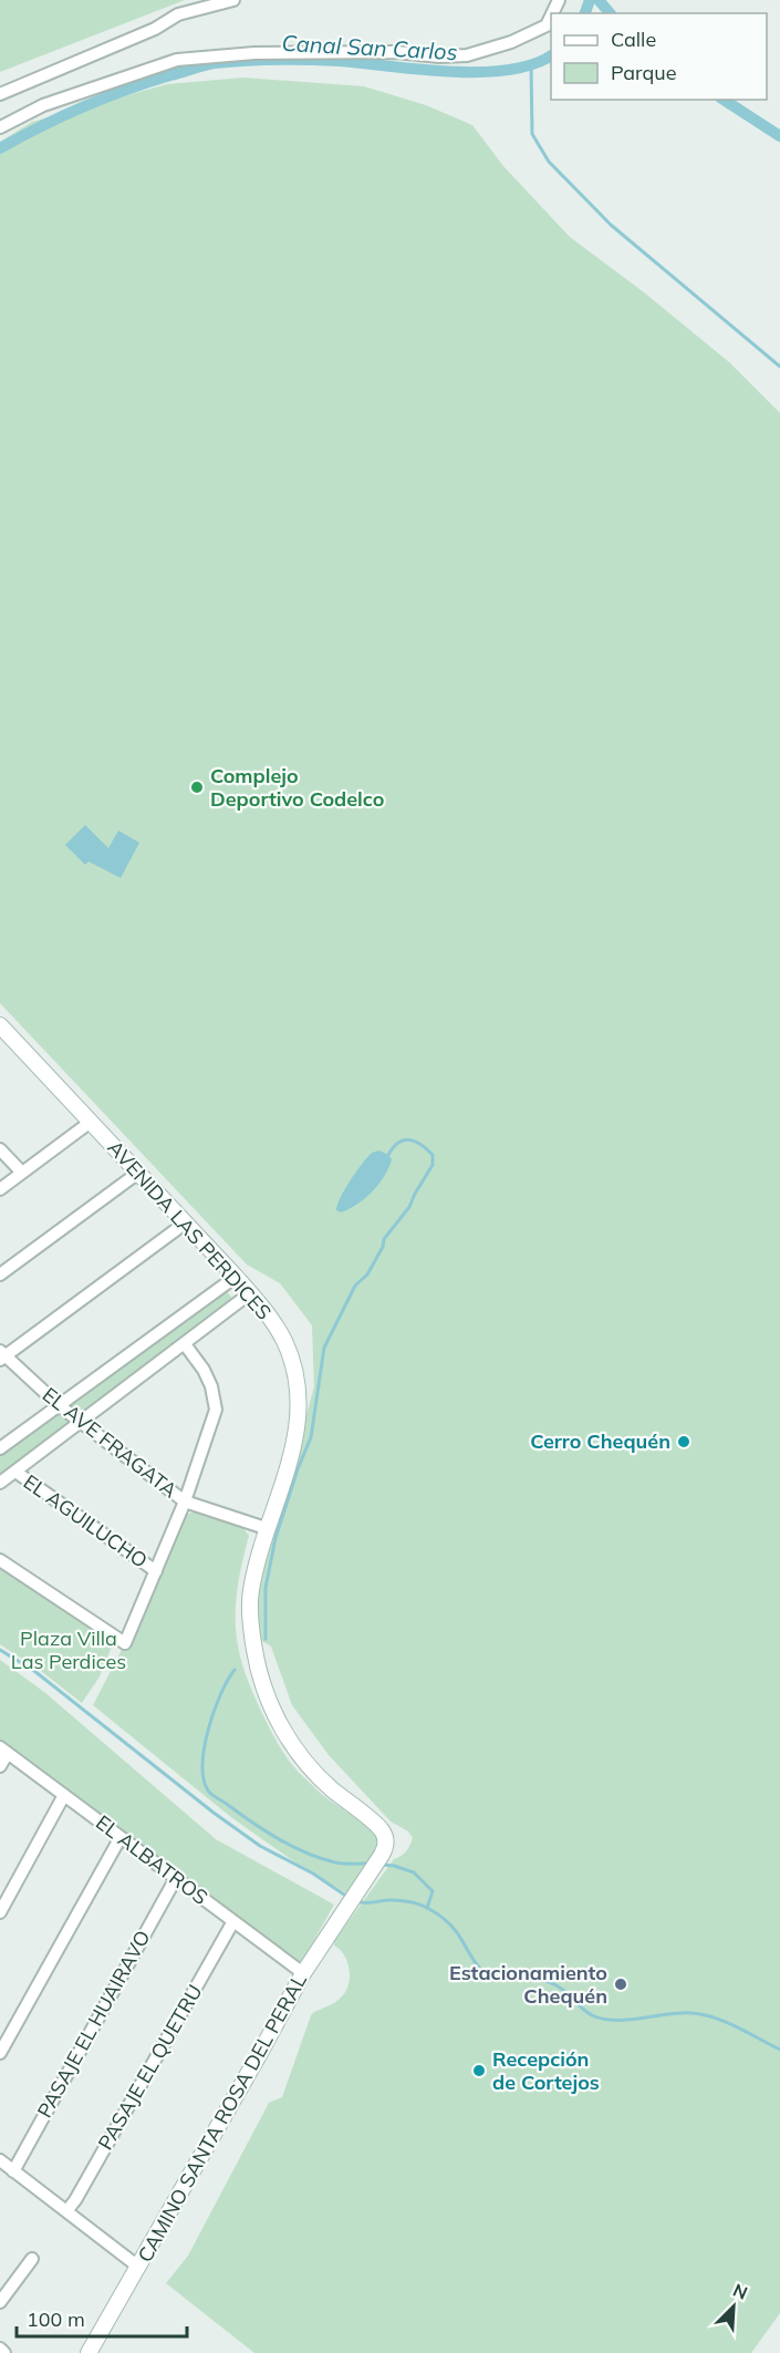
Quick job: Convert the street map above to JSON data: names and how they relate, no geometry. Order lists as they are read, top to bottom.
{
  "streets": {
    "street": [
      "AVENIDA LAS PERDICES",
      "EL AVE FRAGATA",
      "EL AGUILUCHO",
      "EL ALBATROS",
      "PASAJE EL HUAIRAVO",
      "PASAJE EL QUETRU",
      "CAMINO SANTA ROSA DEL PERAL"
    ]
  },
  "crossings": [
    ["AVENIDA LAS PERDICES", "EL AVE FRAGATA"],
    ["AVENIDA LAS PERDICES", "CAMINO SANTA ROSA DEL PERAL"],
    ["EL ALBATROS", "PASAJE EL HUAIRAVO"],
    ["EL ALBATROS", "PASAJE EL QUETRU"],
    ["EL ALBATROS", "CAMINO SANTA ROSA DEL PERAL"]
  ],
  "water": ["Canal San Carlos"],
  "parks": ["Plaza Villa Las Perdices"],
  "places": [
    "Complejo Deportivo Codelco",
    "Cerro Chequén",
    "Estacionamiento Chequén",
    "Recepción de Cortejos"
  ],
  "legend": ["Calle", "Parque"],
  "scale_bar": "100 m",
  "north": "top right"
}
